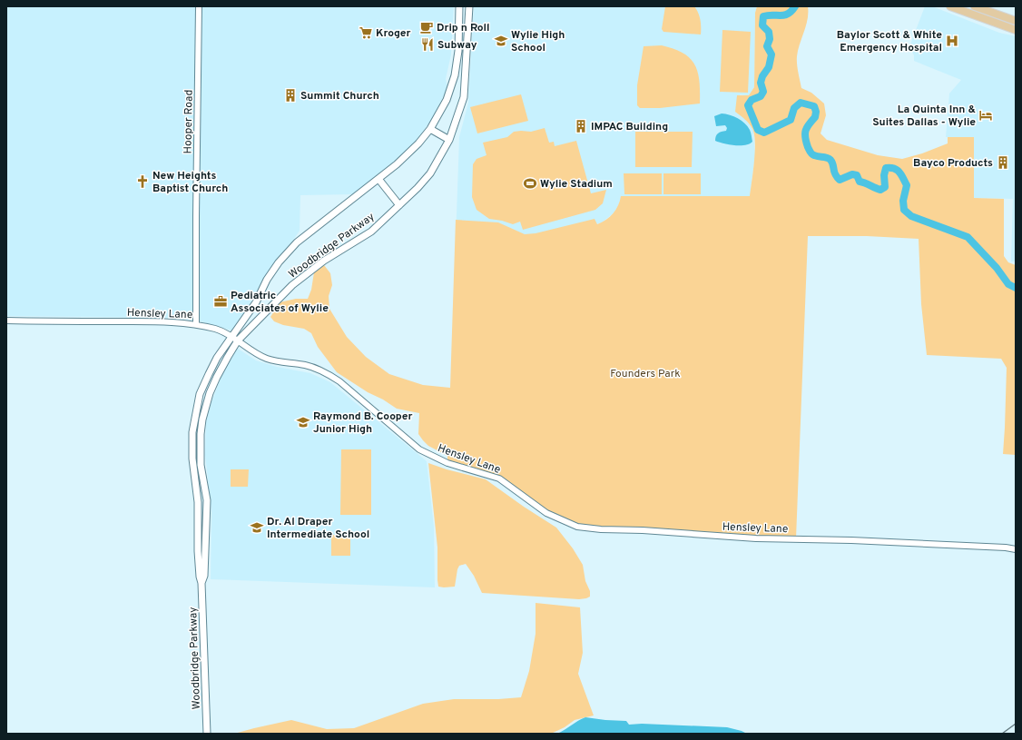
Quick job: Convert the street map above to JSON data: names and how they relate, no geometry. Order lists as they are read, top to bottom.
{
  "streets": {
    "main road": ["Woodbridge Parkway"],
    "street": ["Hooper Road", "Hensley Lane"]
  },
  "crossings": [
    ["Hooper Road", "Hensley Lane"],
    ["Woodbridge Parkway", "Hensley Lane"]
  ],
  "parks": ["Founders Park"],
  "places": {
    "cafe": ["Drip n Roll"],
    "supermarket": ["Kroger"],
    "school or university": ["Wylie High School", "Raymond B. Cooper Junior High", "Dr. Al Draper Intermediate School"],
    "hospital": ["Baylor Scott & White Emergency Hospital"],
    "restaurant": ["Subway"],
    "building": ["Summit Church", "IMPAC Building", "Bayco Products"],
    "hotel": ["La Quinta Inn & Suites Dallas - Wylie"],
    "church": ["New Heights Baptist Church"],
    "sports": ["Wylie Stadium"],
    "office": ["Pediatric Associates of Wylie"]
  }
}
